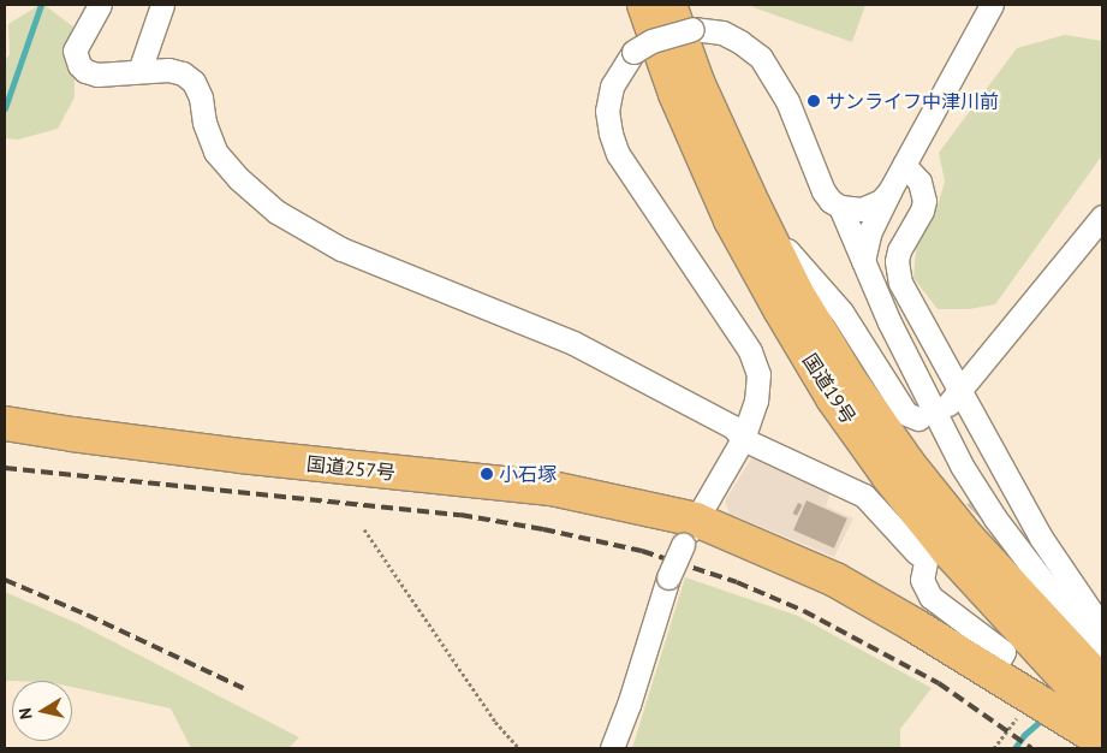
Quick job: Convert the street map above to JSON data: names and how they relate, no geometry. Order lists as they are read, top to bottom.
{
  "streets": {
    "highway": ["国道19号", "国道257号"]
  },
  "crossings": [
    ["国道19号", "国道257号"]
  ],
  "places": ["サンライフ中津川前", "小石塚"],
  "north": "left"
}
